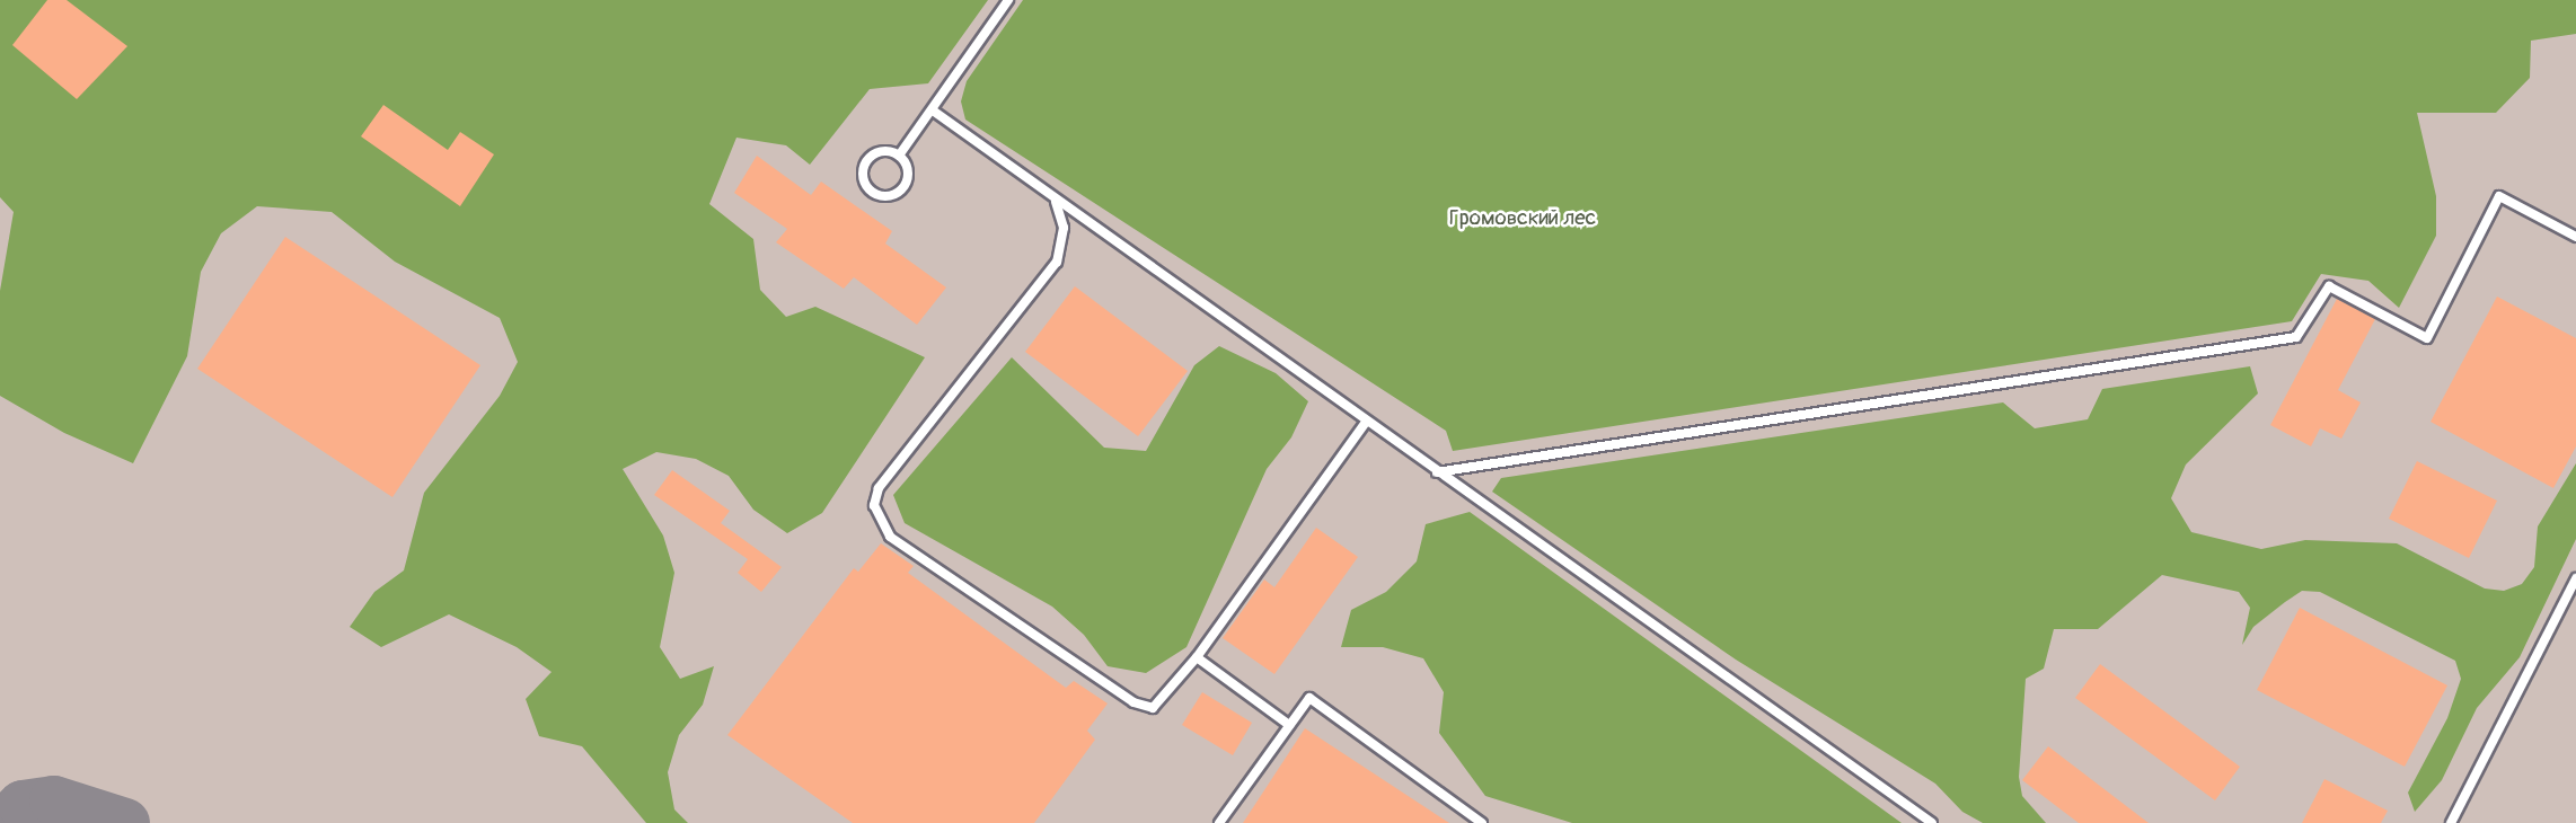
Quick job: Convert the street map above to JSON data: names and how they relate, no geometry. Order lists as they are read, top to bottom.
{
  "parks": ["Громовский лес"]
}
